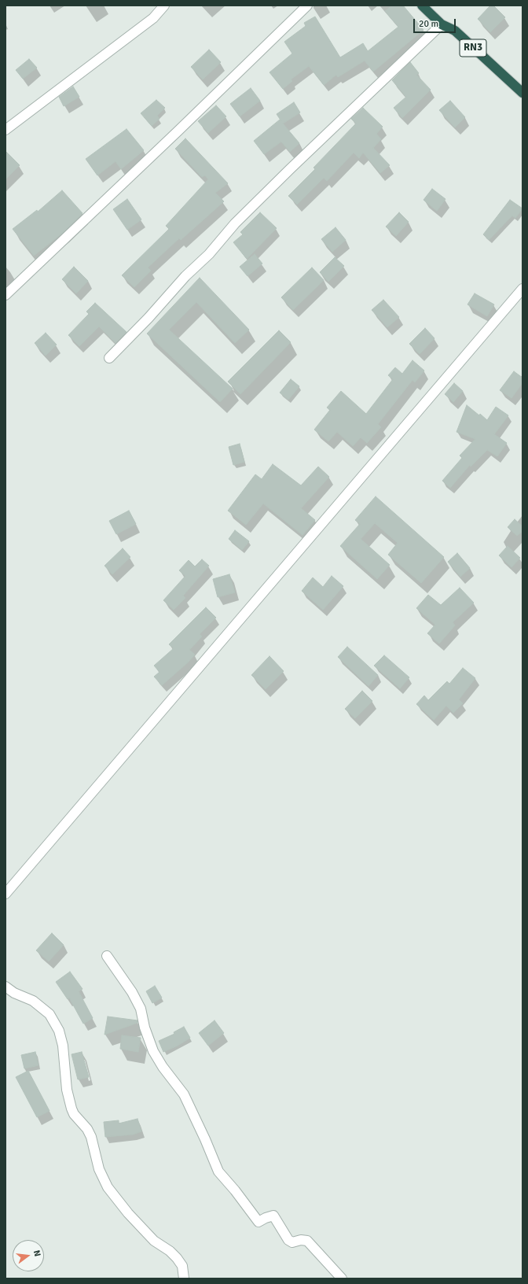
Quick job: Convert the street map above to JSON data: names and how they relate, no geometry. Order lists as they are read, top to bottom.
{
  "streets": {
    "highway": ["RN3"]
  },
  "scale_bar": "20 m",
  "north": "right"
}
